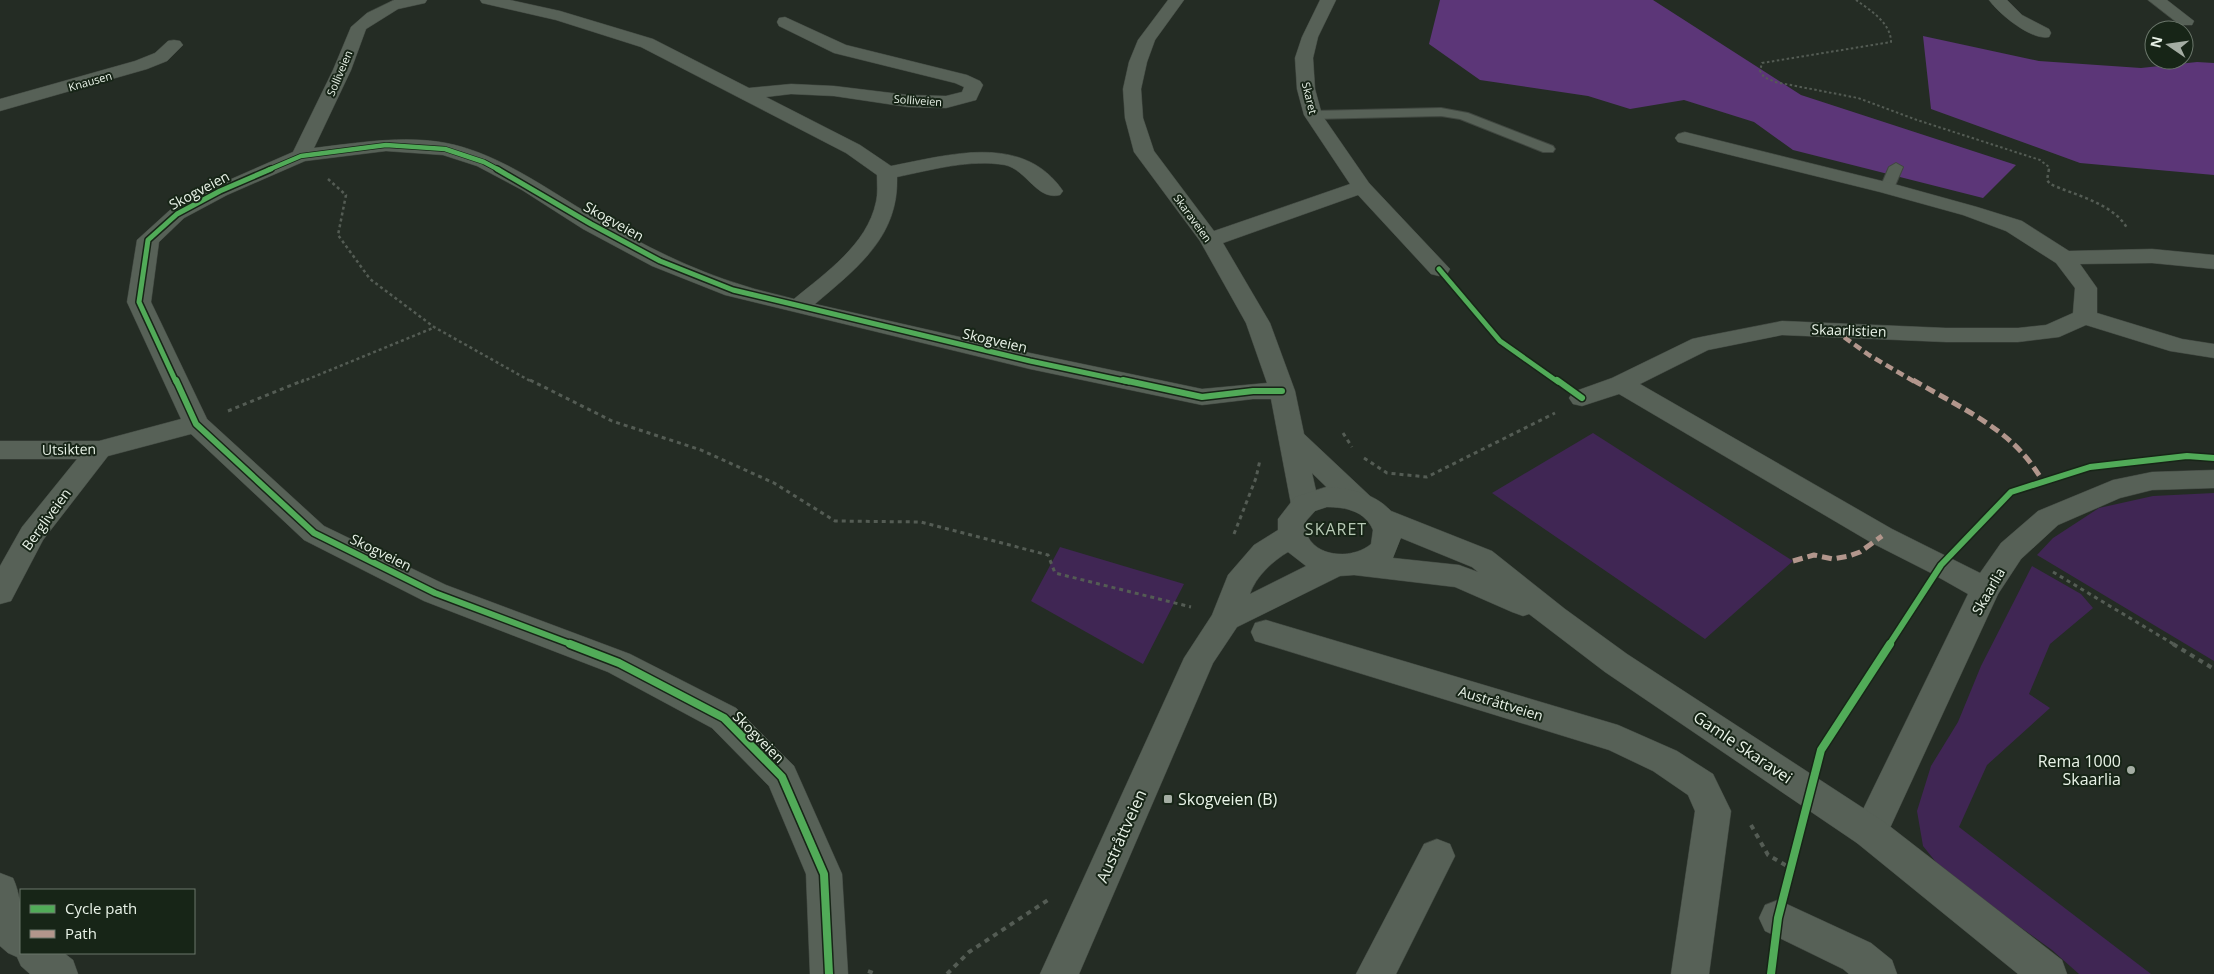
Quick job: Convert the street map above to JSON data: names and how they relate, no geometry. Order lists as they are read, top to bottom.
{
  "streets": {
    "street": [
      "Solliveien",
      "Knausen",
      "Skaret",
      "Skogveien",
      "Skaraveien",
      "Skaarlistien",
      "Utsikten",
      "Bergliveien",
      "Skaarlia",
      "Austråttveien",
      "Gamle Skaravei"
    ]
  },
  "crossings": [
    ["Solliveien", "Skogveien"],
    ["Skogveien", "Skaraveien"],
    ["Skogveien", "Utsikten"],
    ["Skaraveien", "Austråttveien"],
    ["Skaraveien", "Gamle Skaravei"],
    ["Utsikten", "Bergliveien"],
    ["Skaarlia", "Gamle Skaravei"],
    ["Austråttveien", "Gamle Skaravei"]
  ],
  "districts": ["SKARET"],
  "places": {
    "other": ["Rema 1000 Skaarlia"],
    "transit": ["Skogveien (B)"]
  },
  "legend": ["Cycle path", "Path"],
  "north": "left"
}
